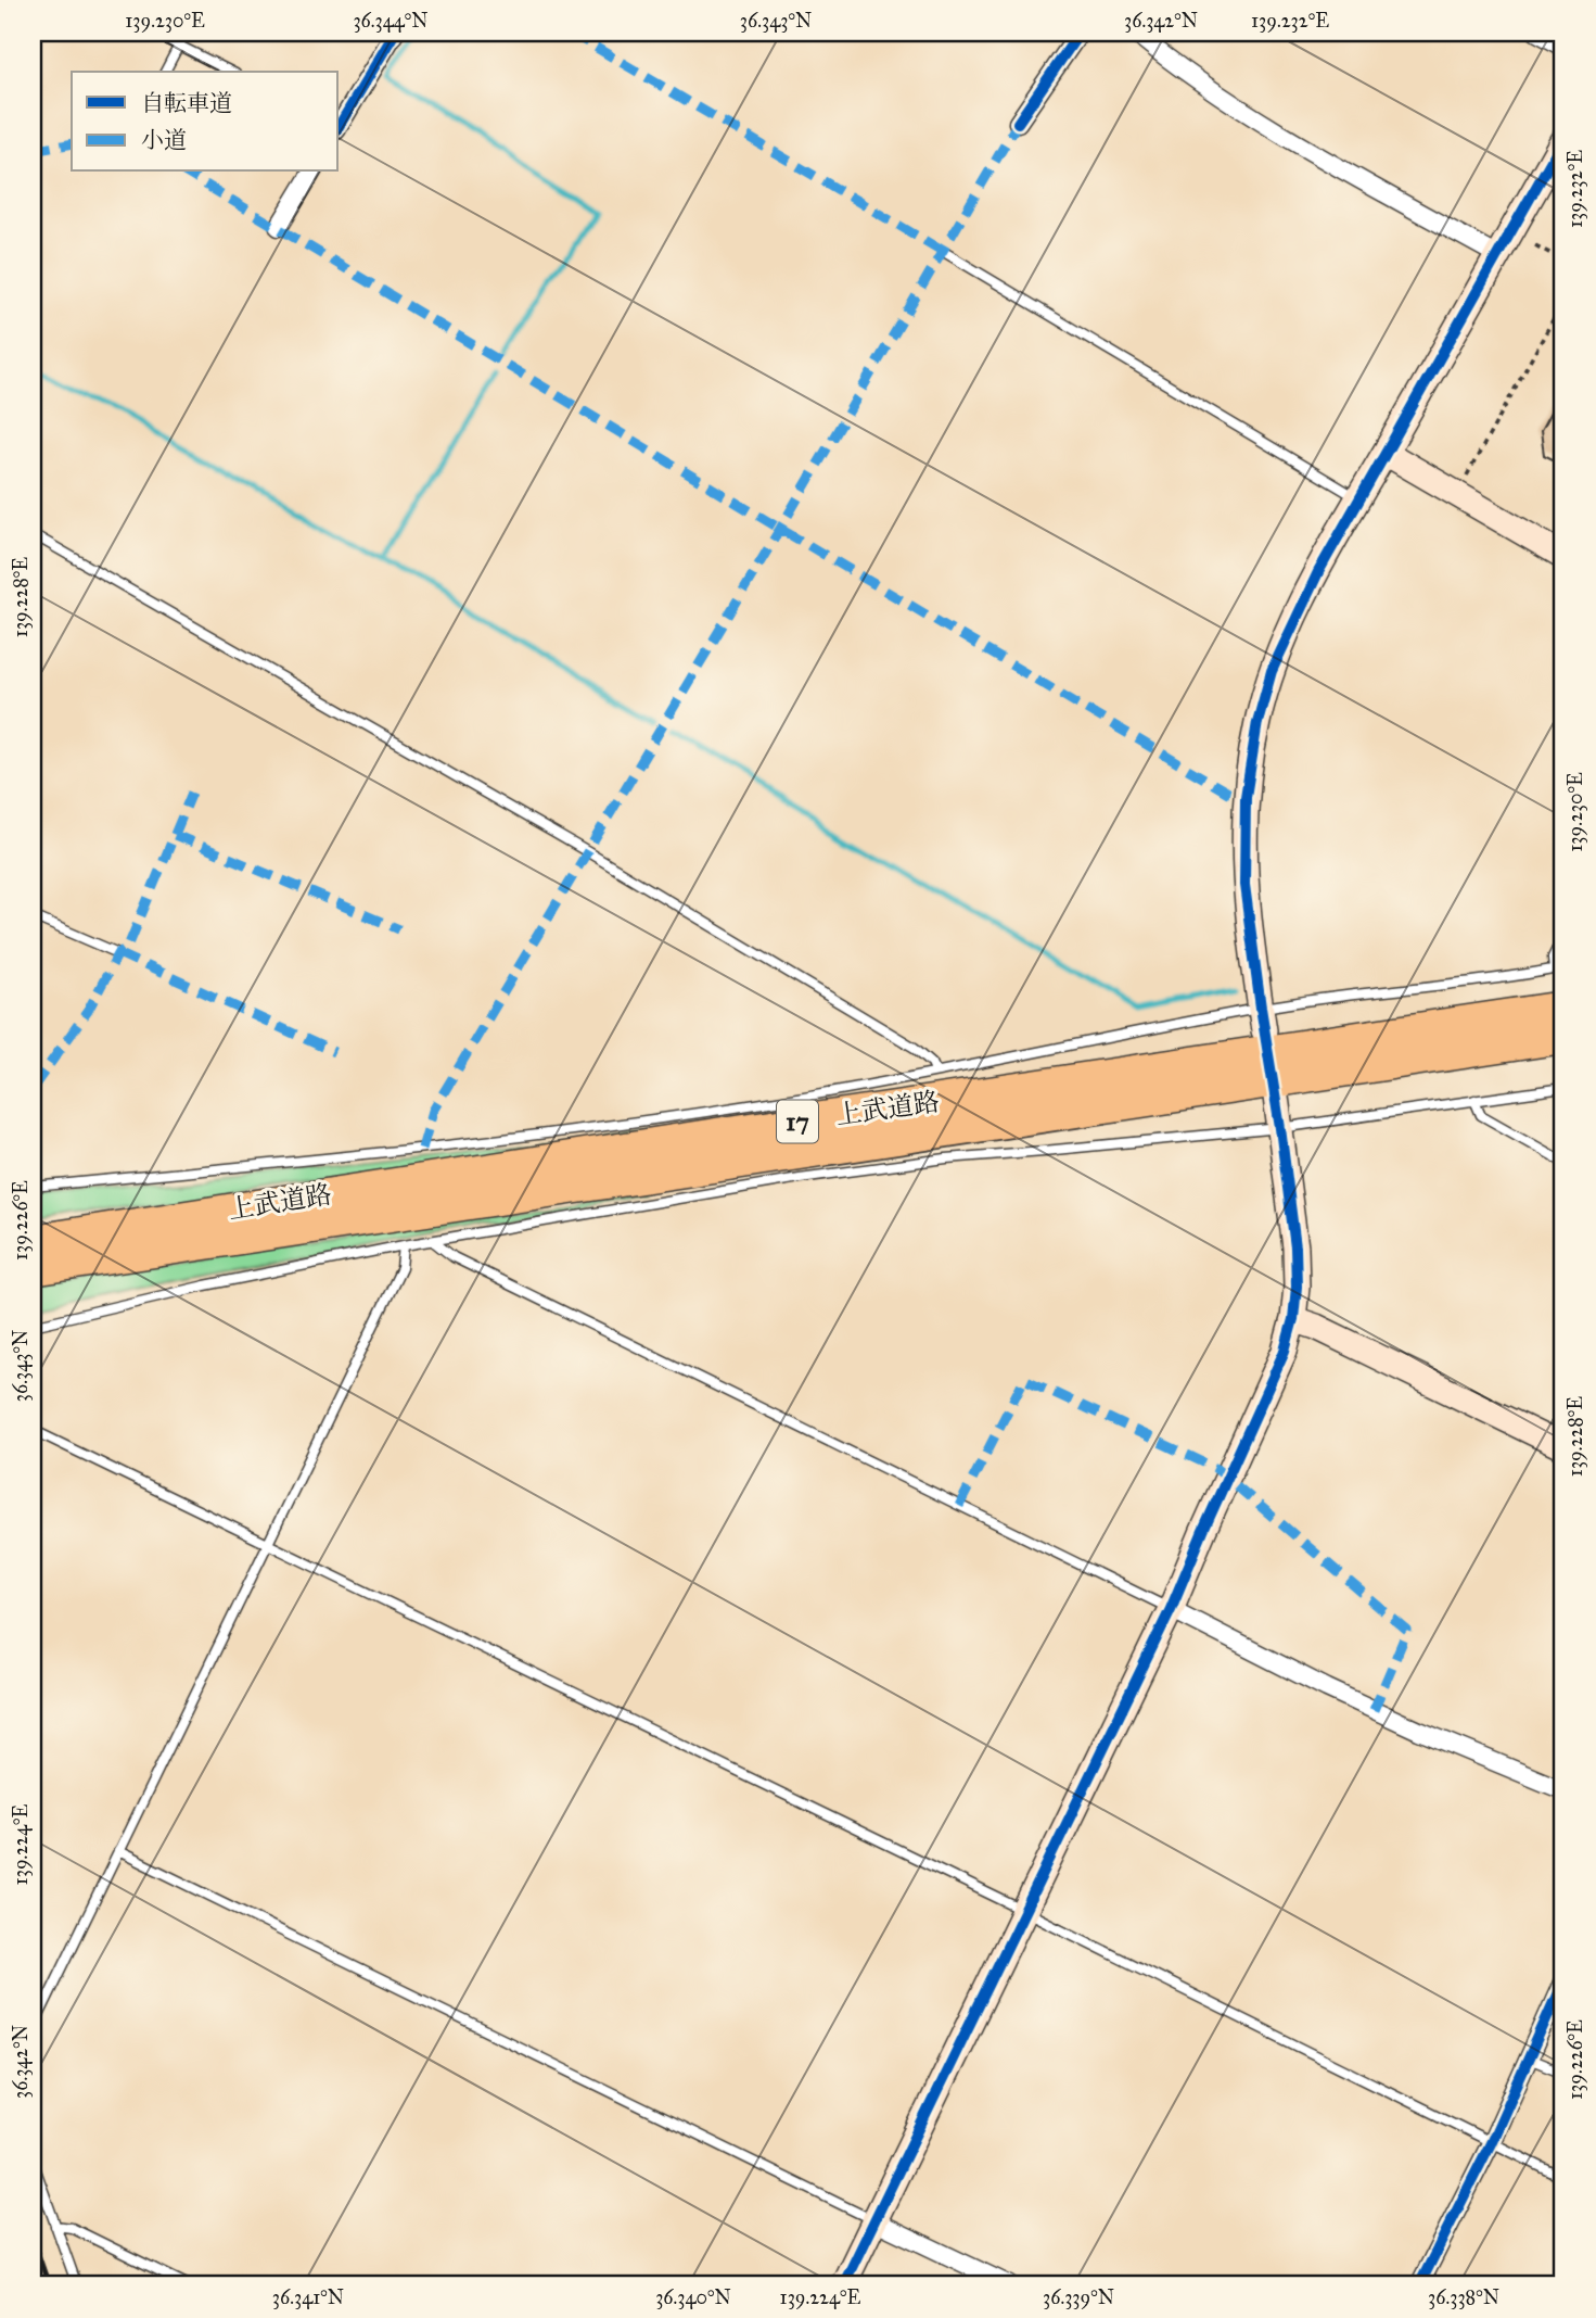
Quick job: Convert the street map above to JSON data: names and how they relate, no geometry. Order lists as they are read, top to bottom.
{
  "streets": {
    "highway": ["上武道路", "17"]
  },
  "legend": ["自転車道", "小道"],
  "coordinates": [
    "139.230°E",
    "36.344°N",
    "36.343°N",
    "36.342°N",
    "139.232°E",
    "139.228°E",
    "139.226°E",
    "139.224°E",
    "36.341°N",
    "36.340°N",
    "36.339°N",
    "36.338°N"
  ]
}
